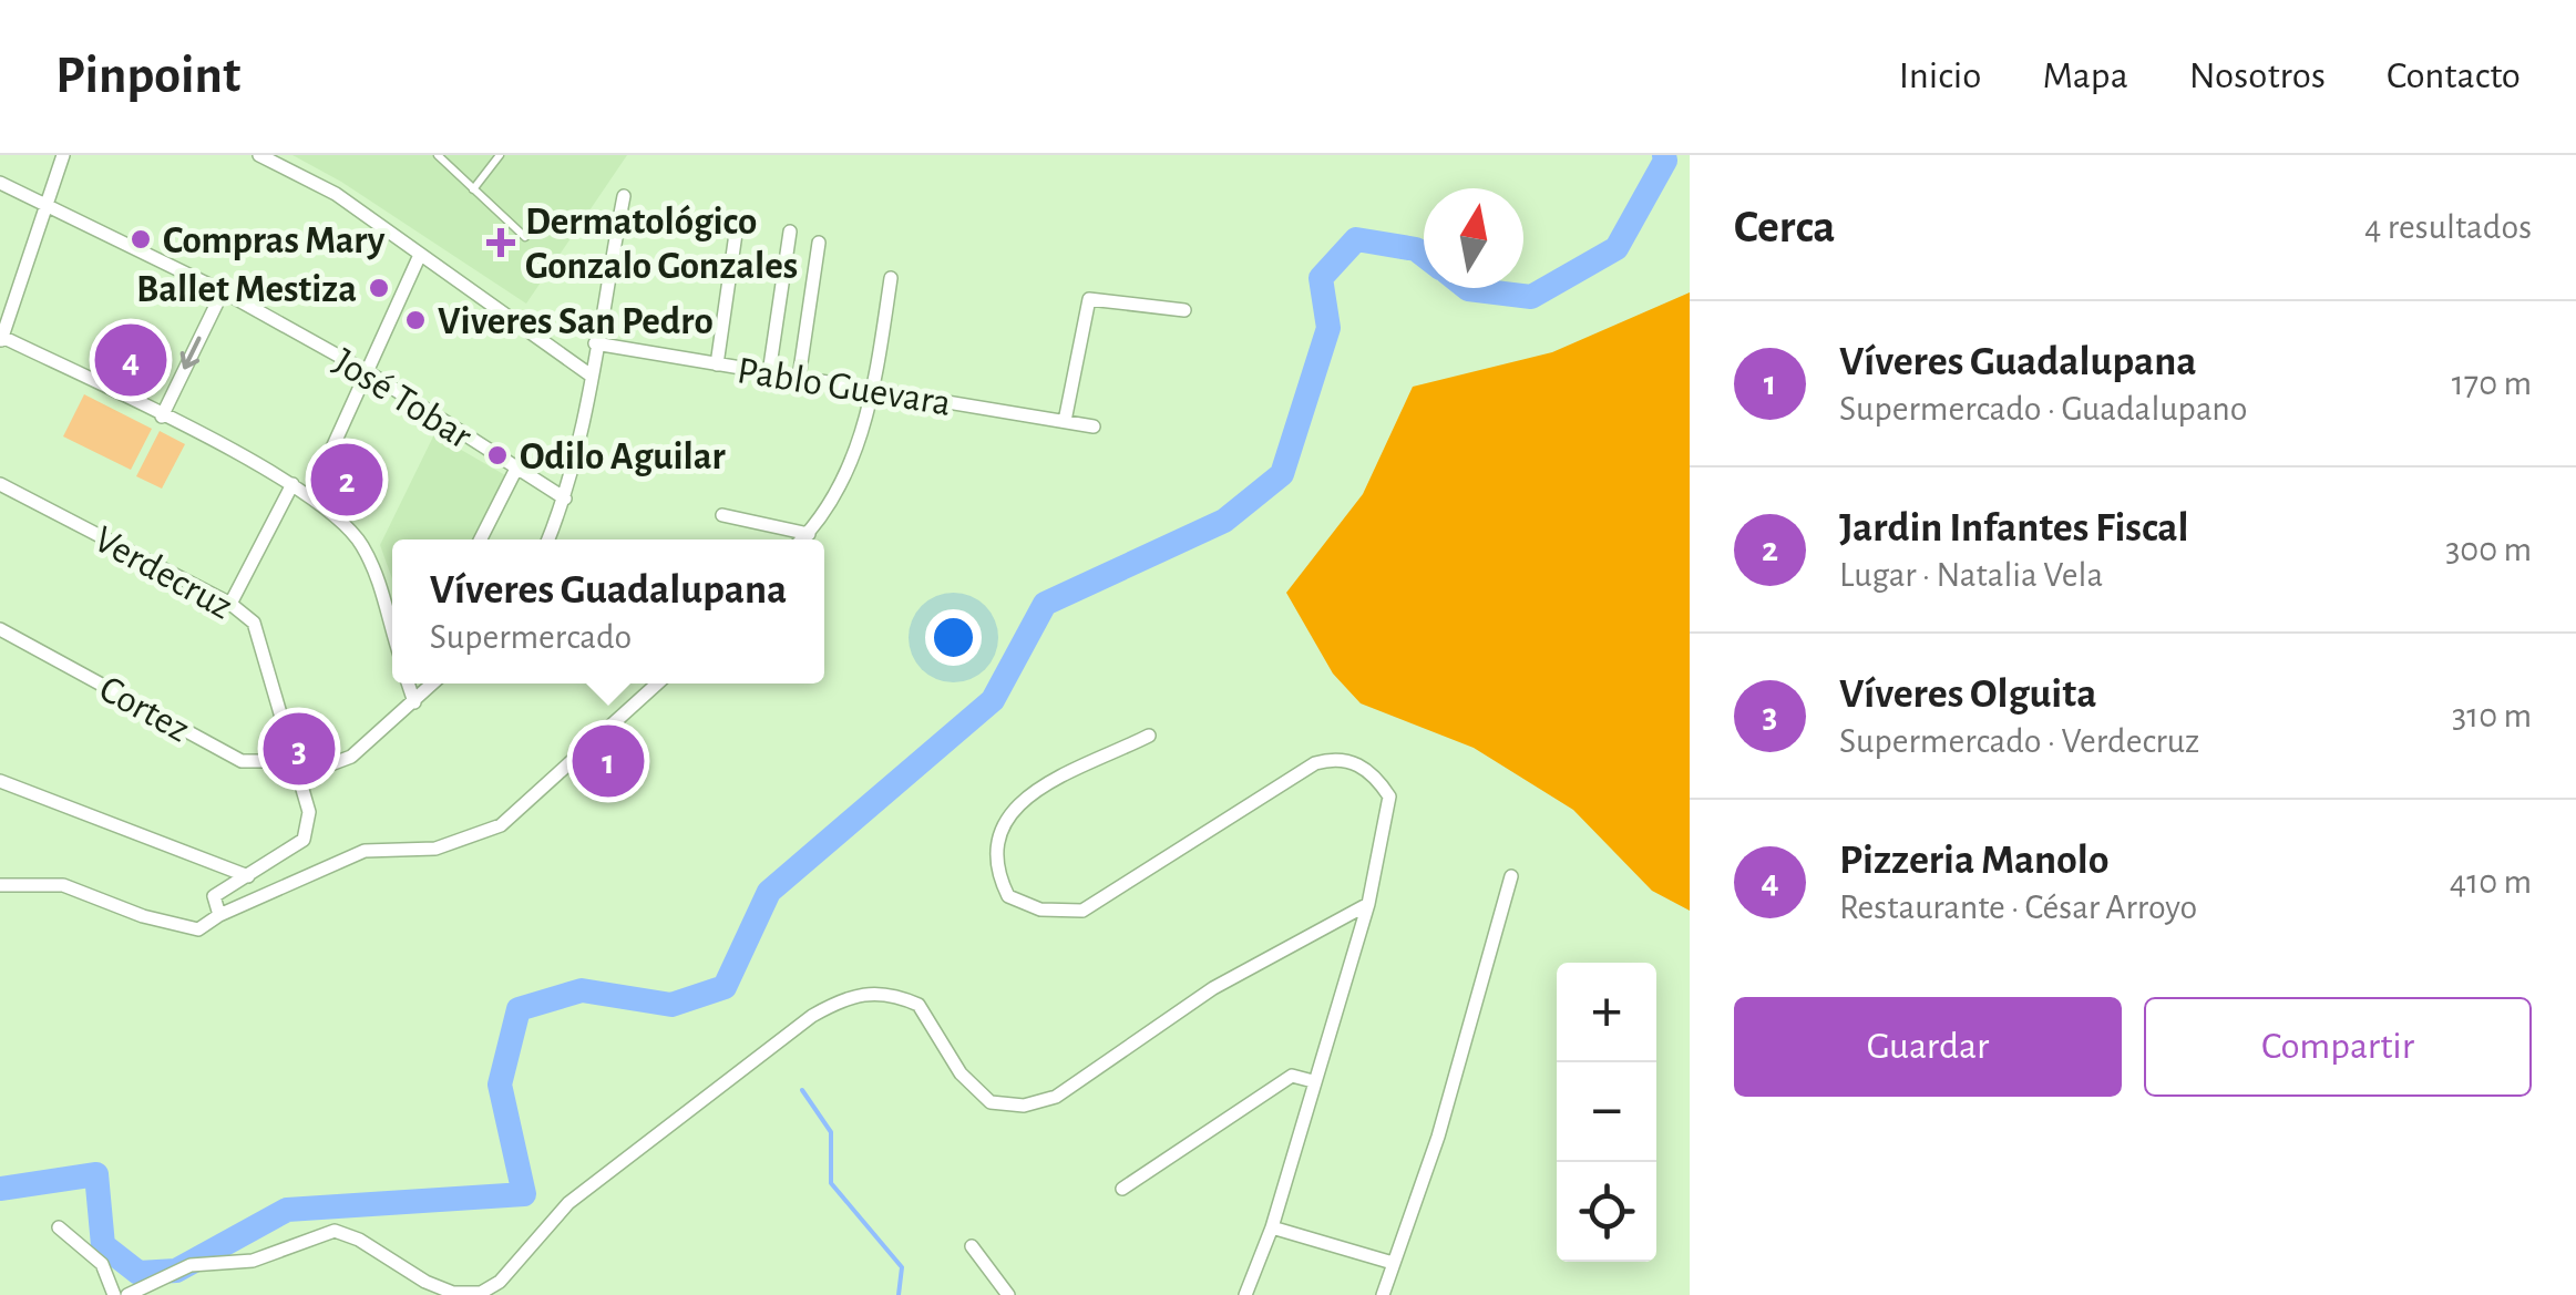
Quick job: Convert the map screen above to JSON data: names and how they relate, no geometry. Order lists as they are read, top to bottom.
{
  "streets": {
    "street": [
      "Pablo Guevara",
      "José Tobar",
      "Verdecruz",
      "Cortez"
    ]
  },
  "crossings": [
    ["Verdecruz", "Cortez"]
  ],
  "places": {
    "other": [
      "Compras Mary",
      "Ballet Mestiza",
      "Viveres San Pedro",
      "Odilo Aguilar"
    ],
    "health": ["Dermatológico Gonzalo Gonzales"]
  },
  "north": "top",
  "page": {
    "header": "Pinpoint",
    "nav": [
      "Inicio",
      "Mapa",
      "Nosotros",
      "Contacto"
    ],
    "heading": ["Cerca", "4 resultados"],
    "list": [
      {
        "mark": "1",
        "name": "Víveres Guadalupana",
        "note": "Supermercado · Guadalupano",
        "value": "170 m"
      },
      {
        "mark": "2",
        "name": "Jardin Infantes Fiscal",
        "note": "Lugar · Natalia Vela",
        "value": "300 m"
      },
      {
        "mark": "3",
        "name": "Víveres Olguita",
        "note": "Supermercado · Verdecruz",
        "value": "310 m"
      },
      {
        "mark": "4",
        "name": "Pizzeria Manolo",
        "note": "Restaurante · César Arroyo",
        "value": "410 m"
      }
    ],
    "pins": [
      "4",
      "2",
      "3",
      "1"
    ],
    "popup": ["Víveres Guadalupana", "Supermercado"],
    "map_buttons": ["+", "−"],
    "buttons": ["Guardar", "Compartir"]
  }
}
